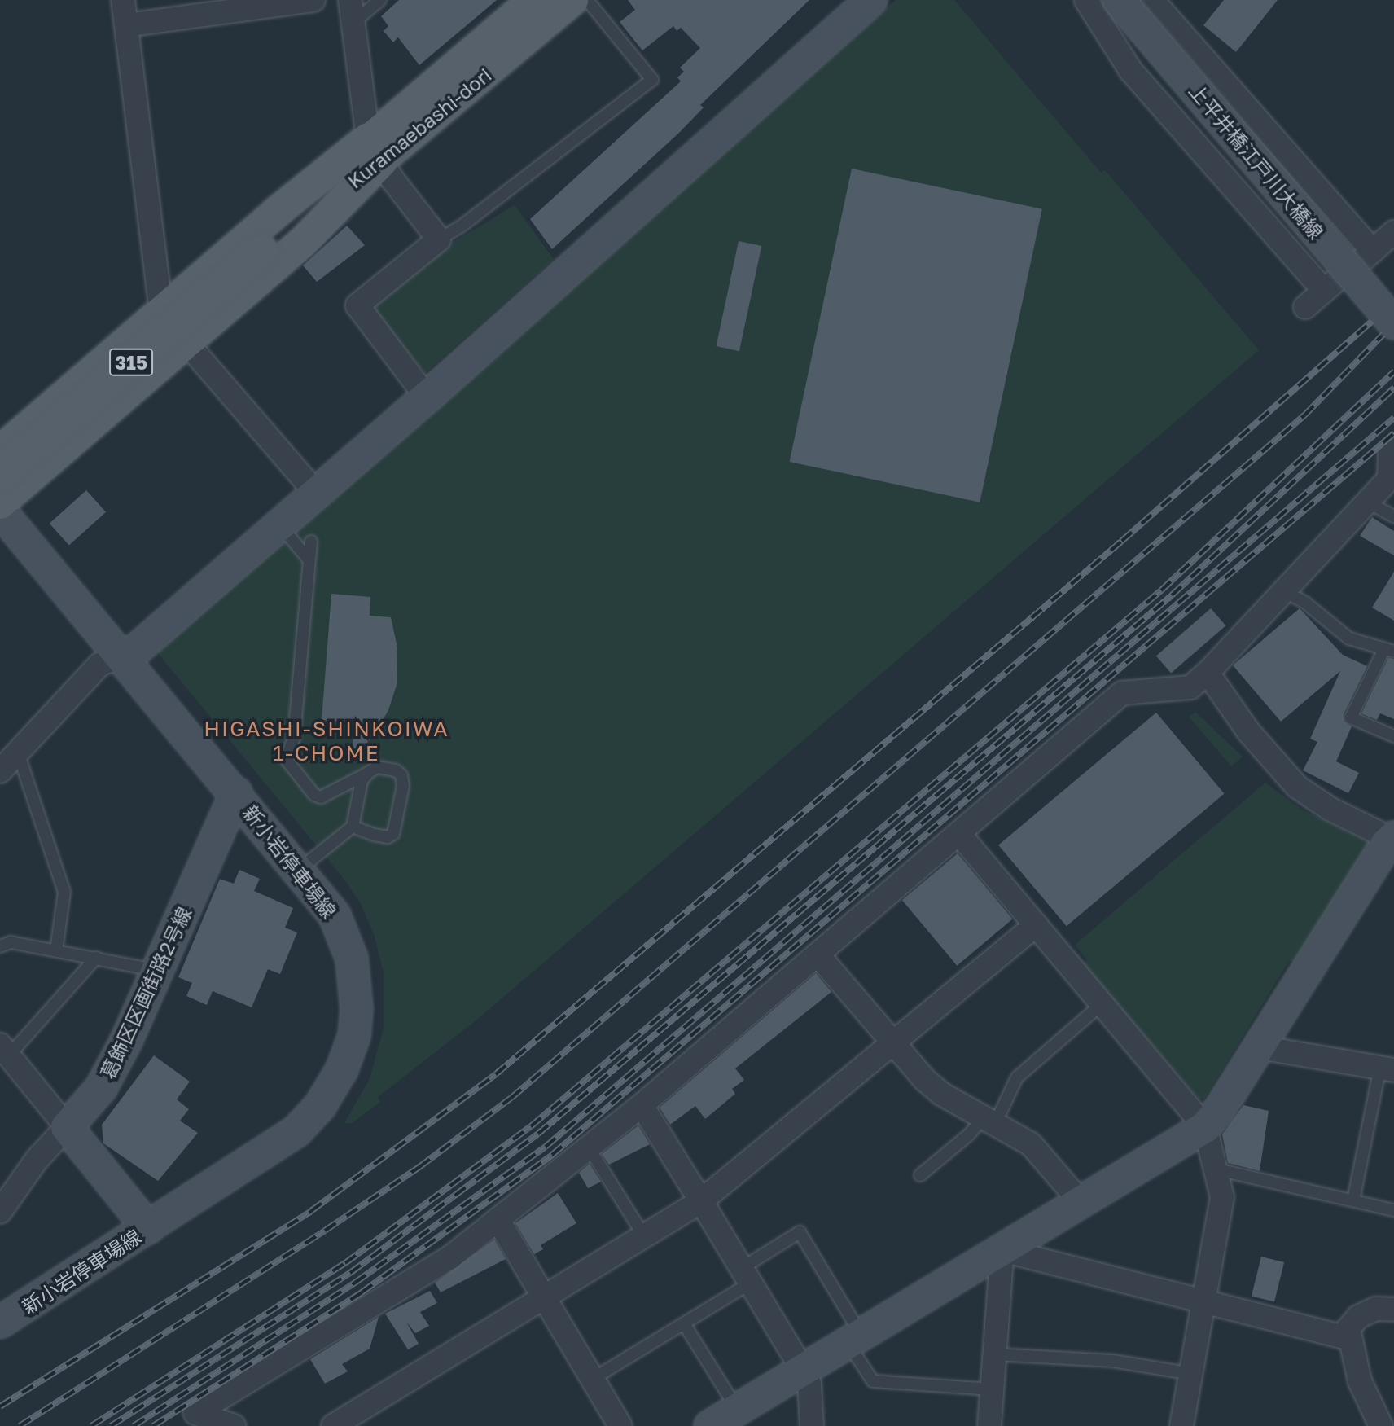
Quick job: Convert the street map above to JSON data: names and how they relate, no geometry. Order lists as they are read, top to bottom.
{
  "streets": {
    "main road": ["Kuramaebashi-dori", "315"],
    "street": ["上平井橋江戸川大橋線", "新小岩停車場線", "葛飾区区画街路2号線"]
  },
  "crossings": [
    ["新小岩停車場線", "葛飾区区画街路2号線"]
  ],
  "districts": ["HIGASHI-SHINKOIWA 1-CHOME"]
}
